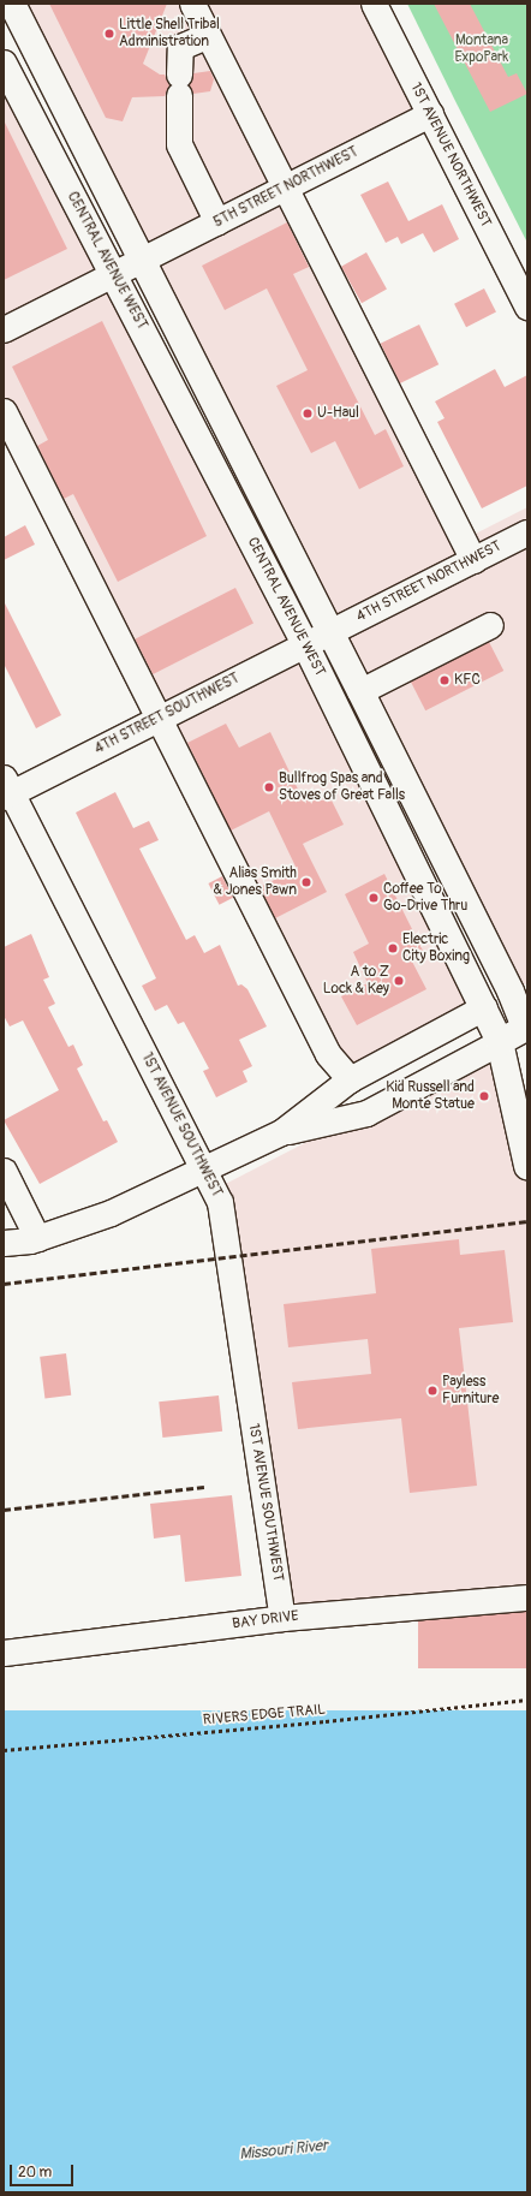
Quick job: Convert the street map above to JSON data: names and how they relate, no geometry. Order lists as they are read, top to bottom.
{
  "streets": {
    "main road": ["CENTRAL AVENUE WEST"],
    "street": [
      "1ST AVENUE NORTHWEST",
      "5TH STREET NORTHWEST",
      "4TH STREET NORTHWEST",
      "4TH STREET SOUTHWEST",
      "1ST AVENUE SOUTHWEST",
      "BAY DRIVE"
    ],
    "path": ["RIVERS EDGE TRAIL"]
  },
  "crossings": [
    ["1ST AVENUE NORTHWEST", "5TH STREET NORTHWEST"],
    ["5TH STREET NORTHWEST", "CENTRAL AVENUE WEST"],
    ["CENTRAL AVENUE WEST", "4TH STREET NORTHWEST"],
    ["CENTRAL AVENUE WEST", "4TH STREET SOUTHWEST"],
    ["4TH STREET NORTHWEST", "4TH STREET SOUTHWEST"],
    ["4TH STREET SOUTHWEST", "1ST AVENUE SOUTHWEST"],
    ["1ST AVENUE SOUTHWEST", "BAY DRIVE"]
  ],
  "water": ["Missouri River"],
  "parks": ["Montana ExpoPark"],
  "places": [
    "Little Shell Tribal Administration",
    "U-Haul",
    "KFC",
    "Bullfrog Spas and Stoves of Great Falls",
    "Alias Smith & Jones Pawn",
    "Coffee To Go-Drive Thru",
    "Electric City Boxing",
    "A to Z Lock & Key",
    "Kid Russell and Monte Statue",
    "Payless Furniture"
  ],
  "scale_bar": "20 m"
}
